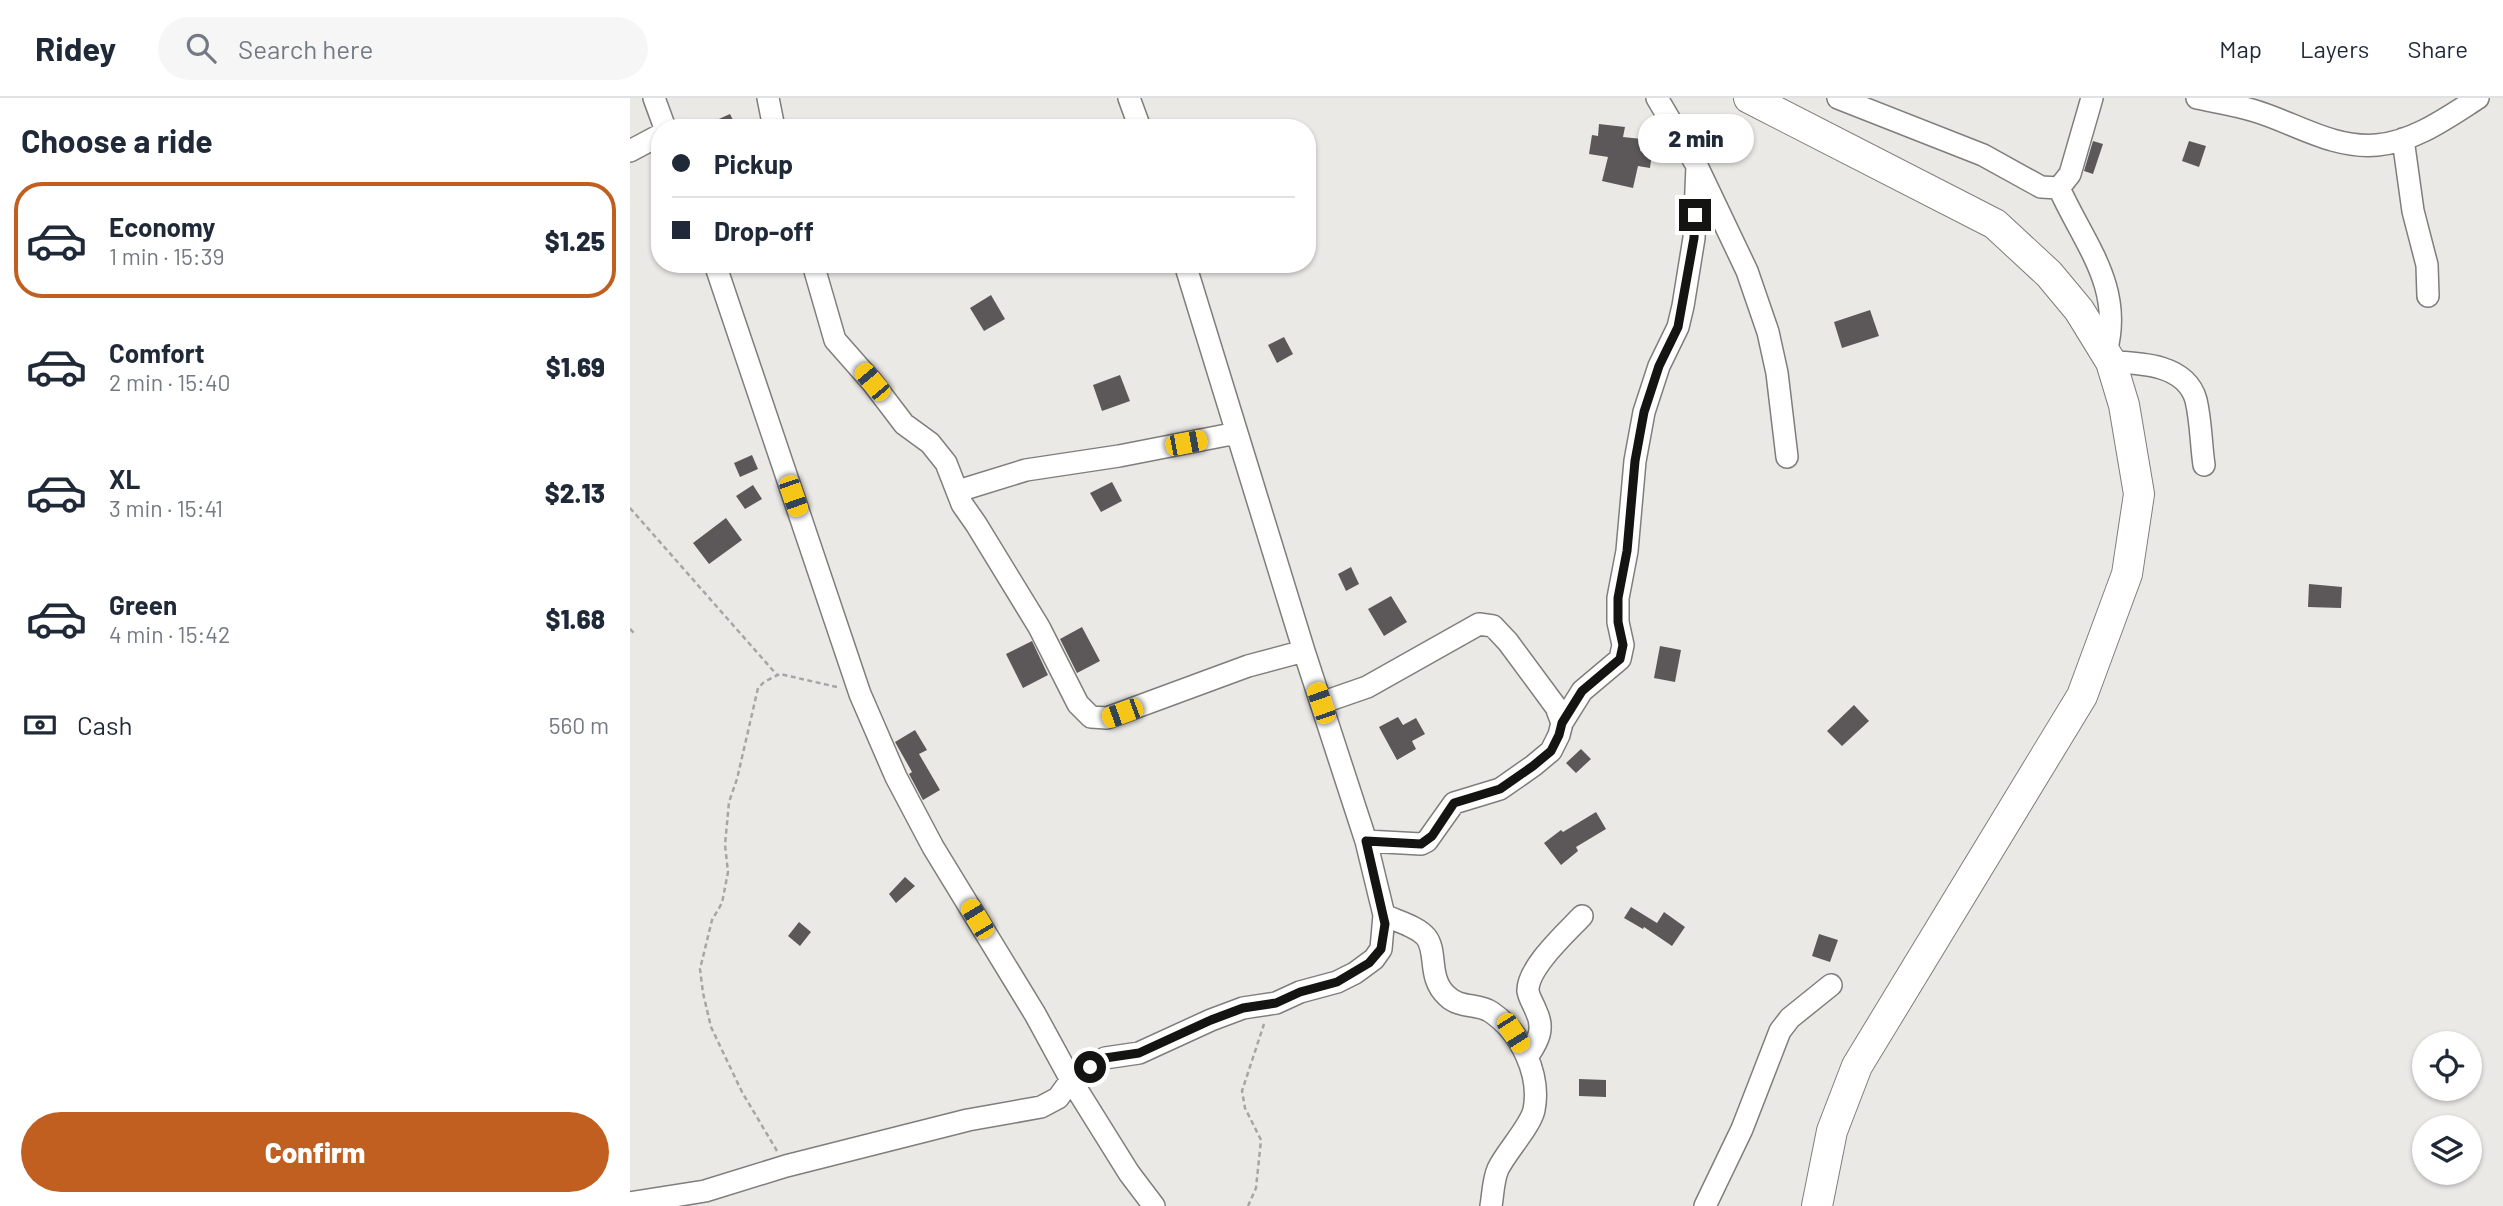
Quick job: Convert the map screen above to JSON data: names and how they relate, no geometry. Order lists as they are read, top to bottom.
{
  "page": {
    "header": "Ridey",
    "search": "Search here",
    "nav": ["Map", "Layers", "Share"],
    "heading": "Choose a ride",
    "bubble": "2 min",
    "banner": ["Pickup", "Drop-off"],
    "list": [
      {
        "name": "Economy",
        "note": "1 min · 15:39",
        "value": "$1.25"
      },
      {
        "name": "Comfort",
        "note": "2 min · 15:40",
        "value": "$1.69"
      },
      {
        "name": "XL",
        "note": "3 min · 15:41",
        "value": "$2.13"
      },
      {
        "name": "Green",
        "note": "4 min · 15:42",
        "value": "$1.68"
      }
    ],
    "pay": ["Cash", "560 m"],
    "buttons": "Confirm"
  }
}
